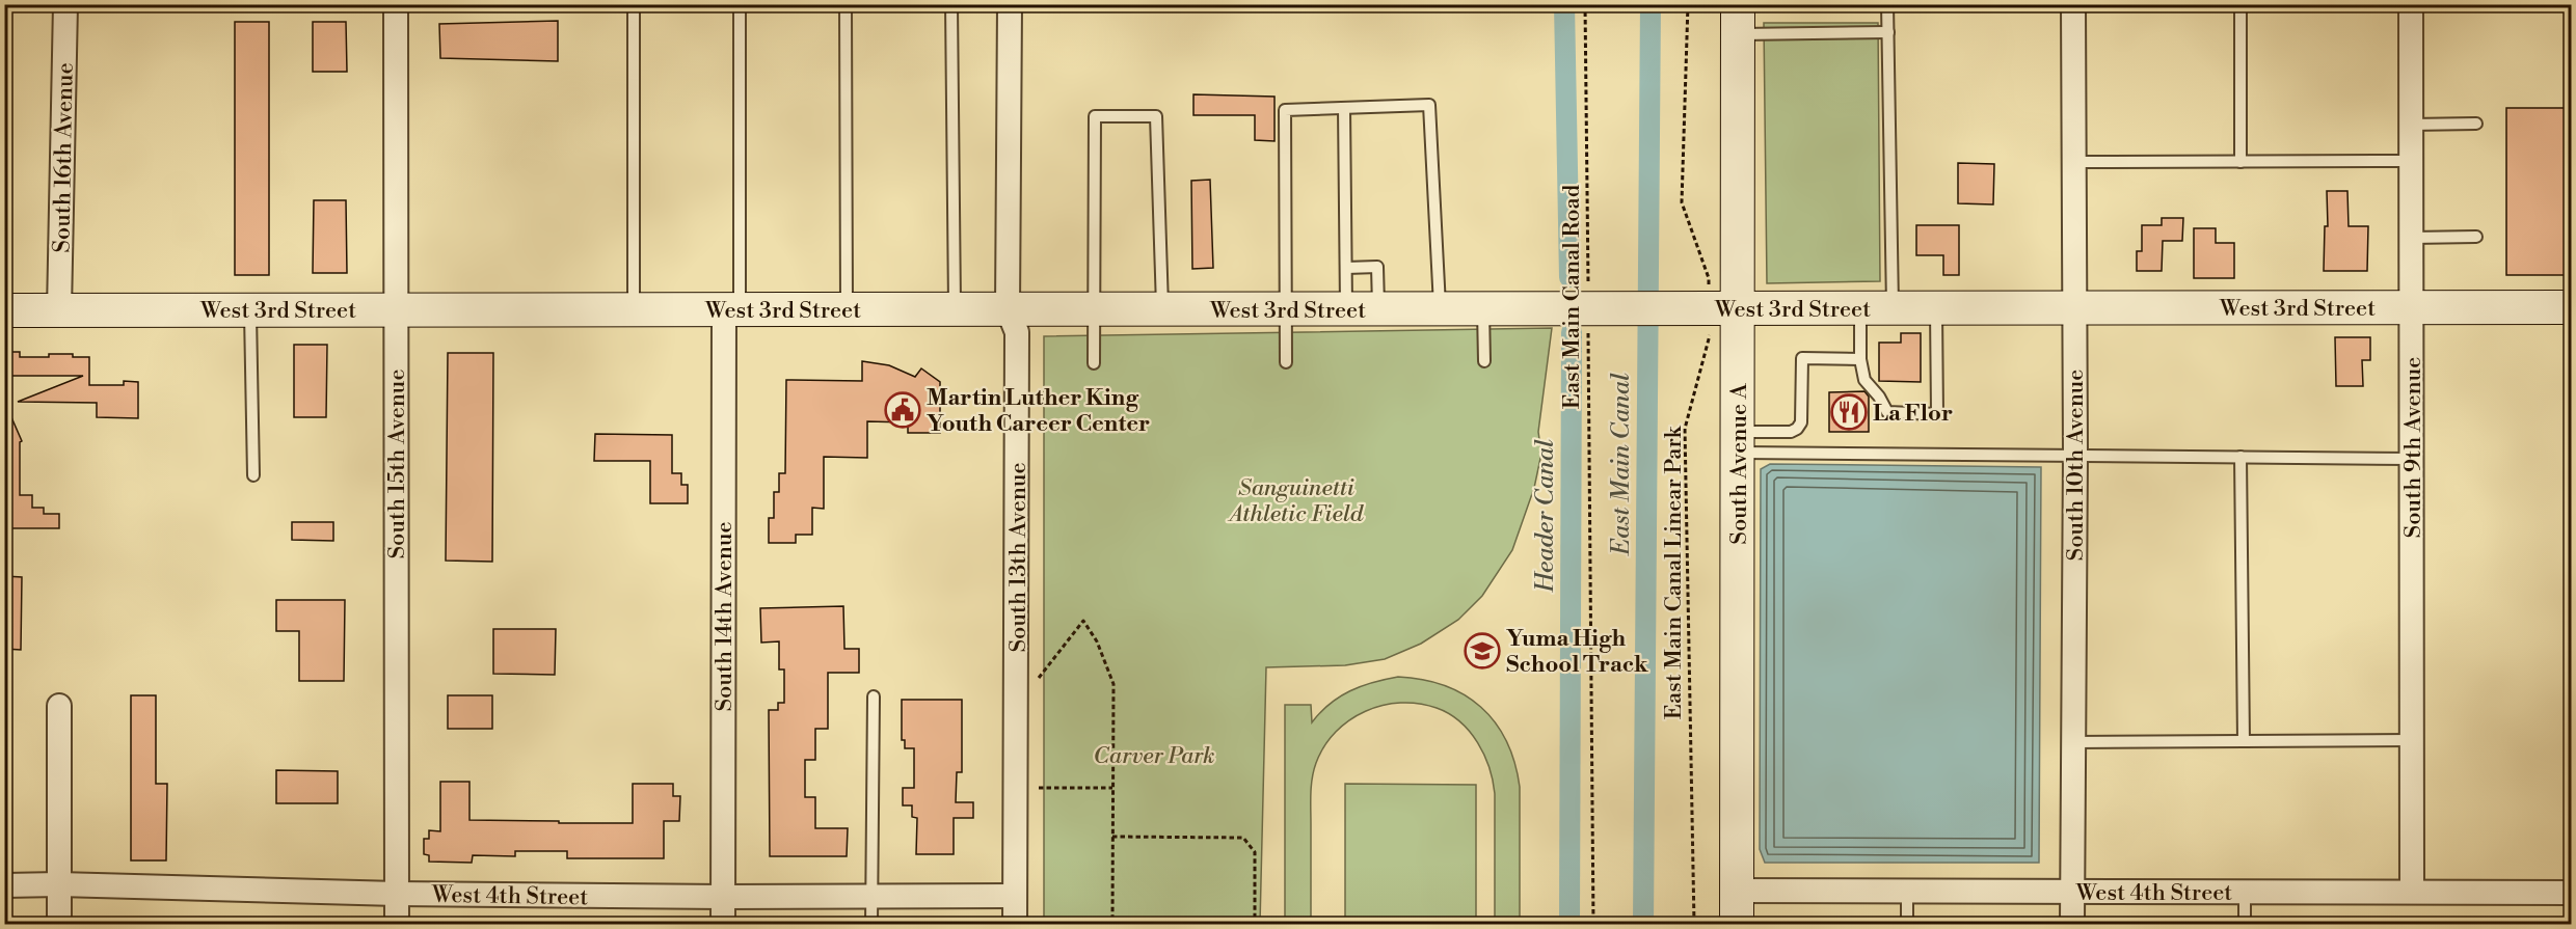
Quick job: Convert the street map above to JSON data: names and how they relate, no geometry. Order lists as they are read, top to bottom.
{
  "streets": {
    "street": [
      "South 16th Avenue",
      "West 3rd Street",
      "South 9th Avenue",
      "South 15th Avenue",
      "South Avenue A",
      "South 10th Avenue",
      "South 13th Avenue",
      "South 14th Avenue",
      "West 4th Street"
    ],
    "path": ["East Main Canal Road", "East Main Canal Linear Park"]
  },
  "crossings": [
    ["South 16th Avenue", "West 3rd Street"],
    ["East Main Canal Road", "West 3rd Street"],
    ["West 3rd Street", "South 9th Avenue"],
    ["West 3rd Street", "South 15th Avenue"],
    ["West 3rd Street", "South Avenue A"],
    ["West 3rd Street", "South 10th Avenue"],
    ["West 3rd Street", "South 13th Avenue"],
    ["West 3rd Street", "East Main Canal Linear Park"],
    ["West 3rd Street", "South 14th Avenue"],
    ["South 9th Avenue", "West 4th Street"],
    ["South 15th Avenue", "West 4th Street"],
    ["South Avenue A", "East Main Canal Linear Park"],
    ["South Avenue A", "West 4th Street"],
    ["South 10th Avenue", "West 4th Street"],
    ["South 13th Avenue", "West 4th Street"],
    ["South 14th Avenue", "West 4th Street"]
  ],
  "water": ["East Main Canal", "Header Canal"],
  "parks": ["Sanguinetti Athletic Field", "Carver Park"],
  "places": {
    "public building": ["Martin Luther King Youth Career Center"],
    "restaurant": ["La Flor"],
    "school or university": ["Yuma High School Track"]
  }
}
